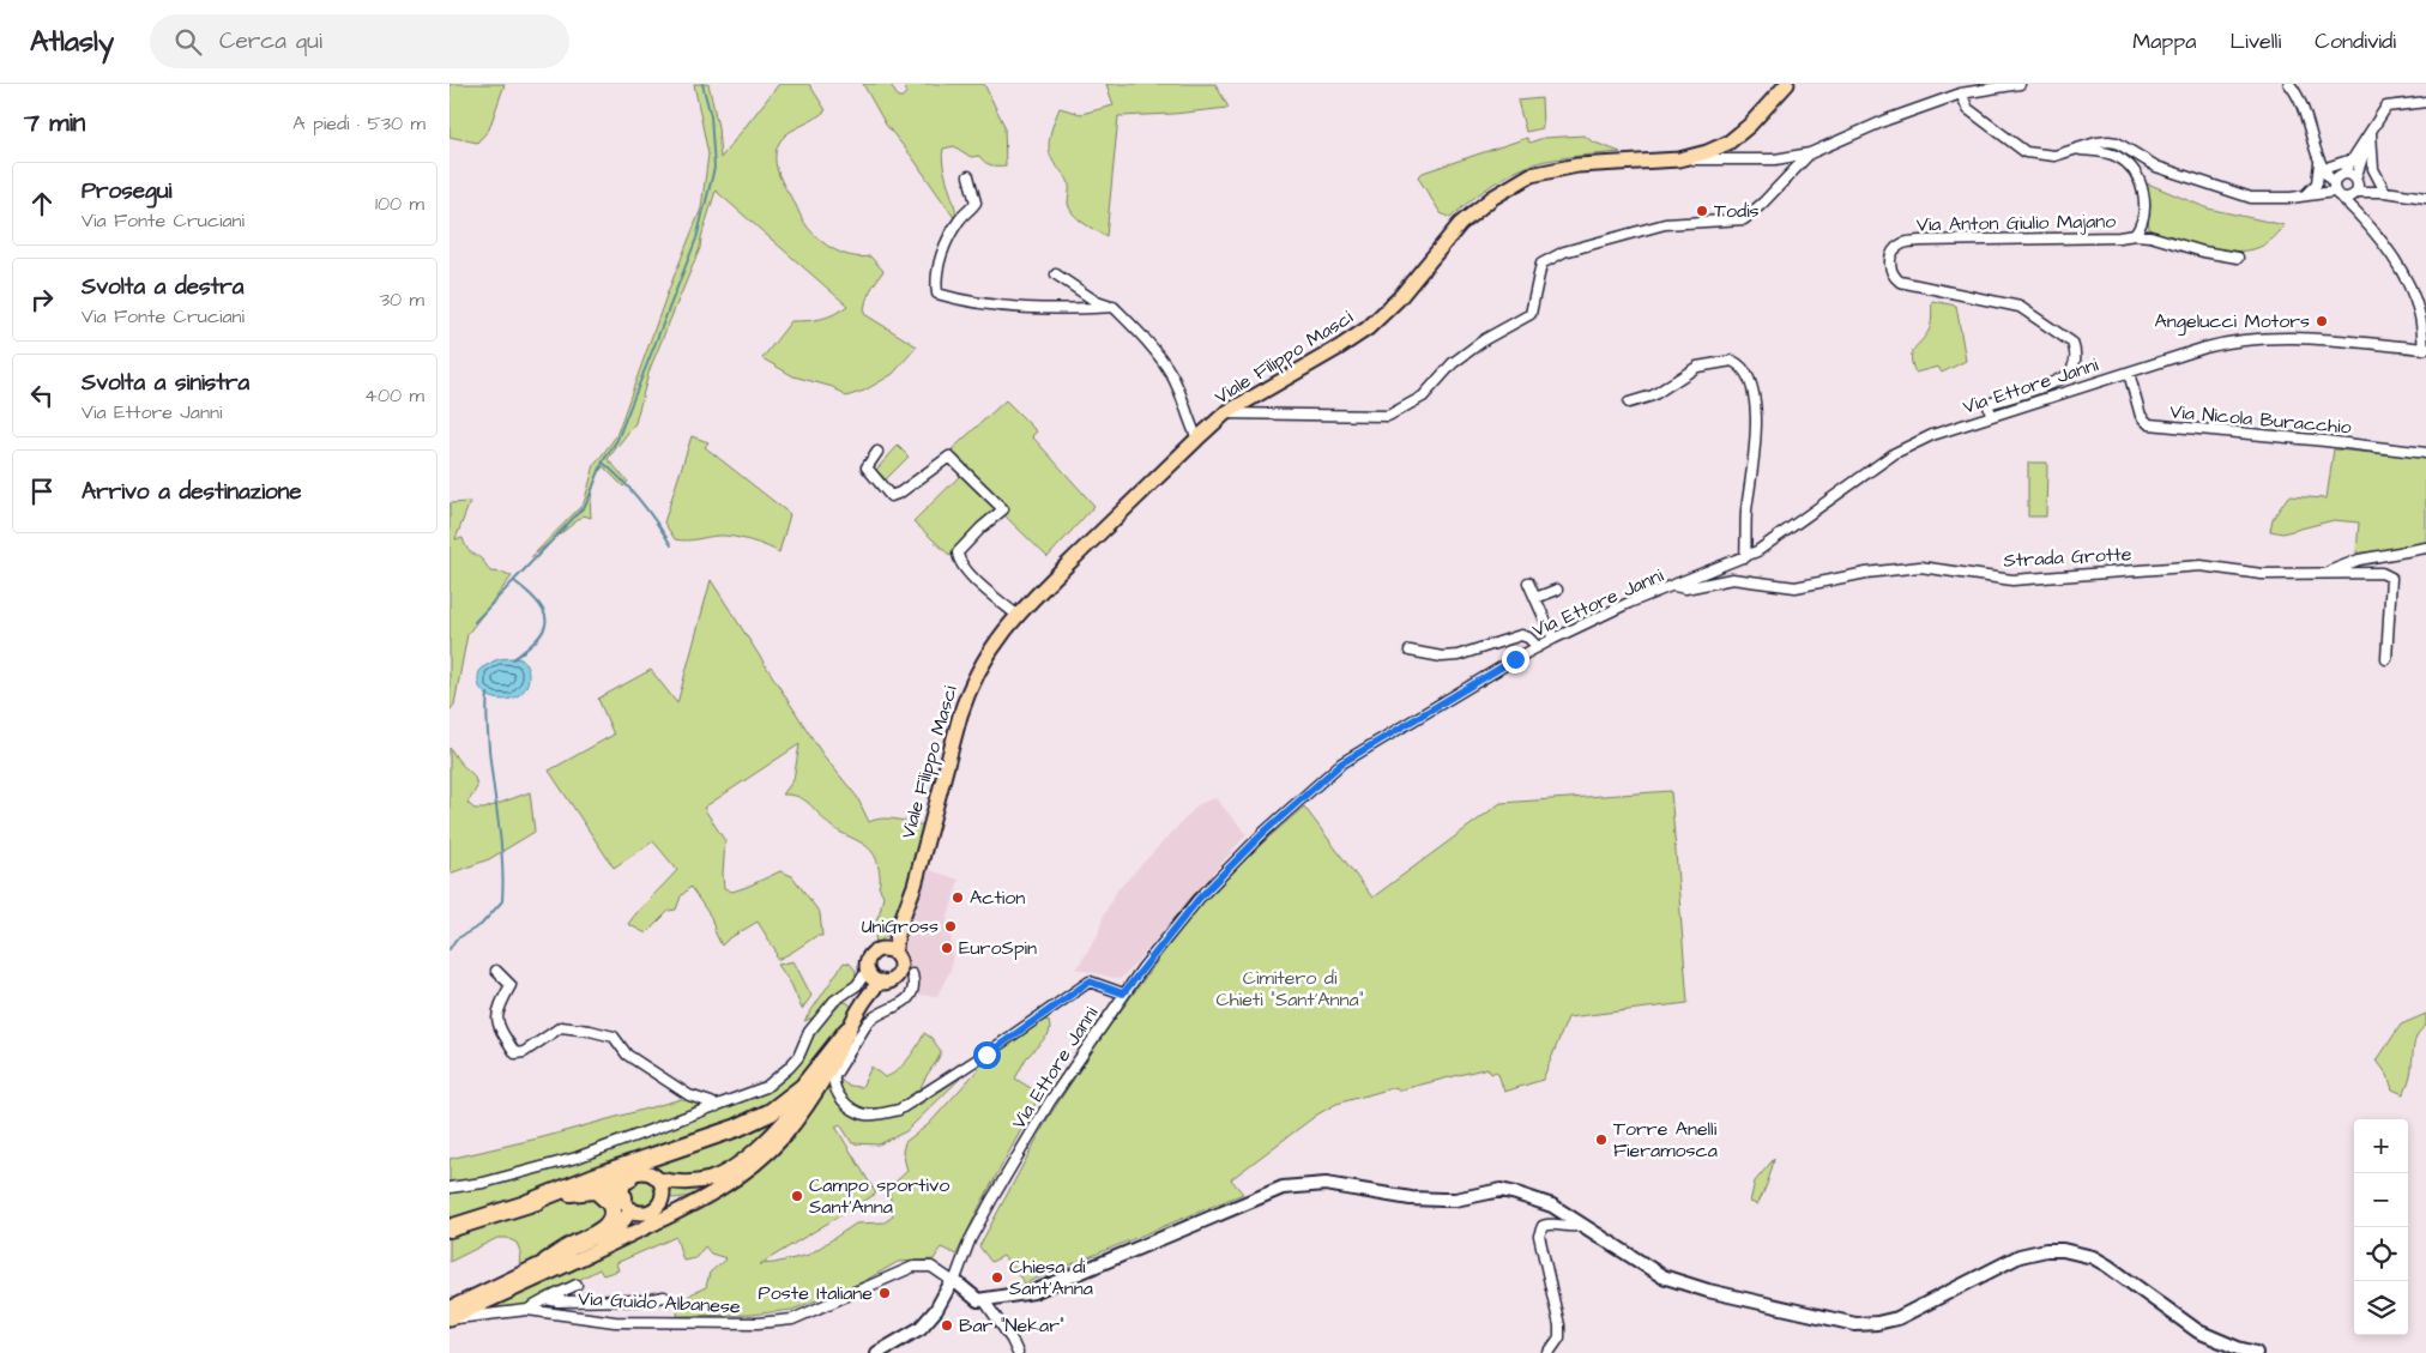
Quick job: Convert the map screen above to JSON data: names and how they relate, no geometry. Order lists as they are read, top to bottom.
{
  "streets": {
    "main road": ["Viale Filippo Masci"],
    "street": [
      "Via Anton Giulio Majano",
      "Via Ettore Janni",
      "Via Nicola Buracchio",
      "Strada Grotte",
      "Via Guido Albanese"
    ]
  },
  "crossings": [
    ["Via Anton Giulio Majano", "Via Ettore Janni"],
    ["Via Ettore Janni", "Via Nicola Buracchio"],
    ["Via Ettore Janni", "Strada Grotte"],
    ["Via Ettore Janni", "Via Guido Albanese"]
  ],
  "parks": ["Cimitero di Chieti \"Sant'Anna\""],
  "places": [
    "Todis",
    "Angelucci Motors",
    "Action",
    "UniGross",
    "EuroSpin",
    "Torre Anelli Fieramosca",
    "Campo sportivo Sant'Anna",
    "Chiesa di Sant'Anna",
    "Poste Italiane",
    "Bar \"Nekar\""
  ],
  "page": {
    "header": "Atlasly",
    "search": "Cerca qui",
    "nav": ["Mappa", "Livelli", "Condividi"],
    "heading": ["7 min", "A piedi · 530 m"],
    "list": [
      ["Prosegui", "Via Fonte Cruciani", "100 m"],
      ["Svolta a destra", "Via Fonte Cruciani", "30 m"],
      ["Svolta a sinistra", "Via Ettore Janni", "400 m"],
      "Arrivo a destinazione"
    ],
    "map_buttons": ["+", "−"]
  }
}
